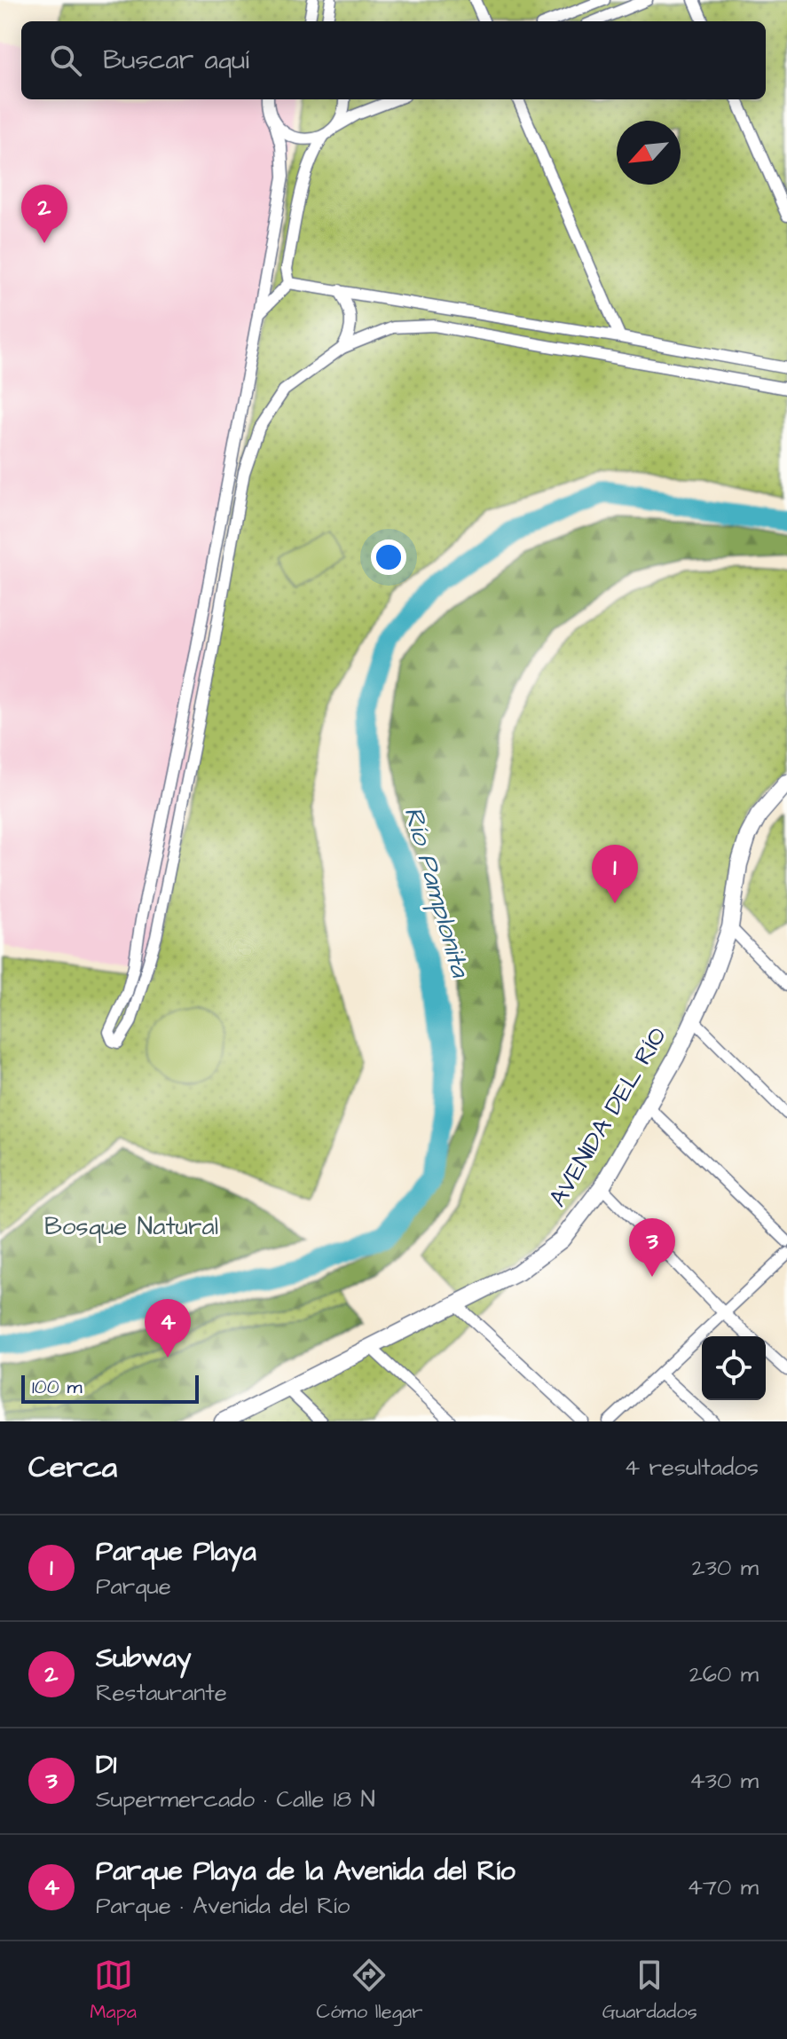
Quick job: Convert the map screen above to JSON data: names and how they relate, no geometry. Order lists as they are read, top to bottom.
{
  "streets": {
    "main road": ["AVENIDA DEL RÍO"]
  },
  "water": ["Río Pamplonita"],
  "parks": ["Bosque Natural"],
  "scale_bar": "100 m",
  "north": "bottom left",
  "page": {
    "search": "Buscar aquí",
    "pins": [
      "2",
      "1",
      "3",
      "4"
    ],
    "scale": "100 m",
    "heading": ["Cerca", "4 resultados"],
    "list": [
      {
        "mark": "1",
        "name": "Parque Playa",
        "note": "Parque",
        "value": "230 m"
      },
      {
        "mark": "2",
        "name": "Subway",
        "note": "Restaurante",
        "value": "260 m"
      },
      {
        "mark": "3",
        "name": "D1",
        "note": "Supermercado · Calle 18 N",
        "value": "430 m"
      },
      {
        "mark": "4",
        "name": "Parque Playa de la Avenida del Río",
        "note": "Parque · Avenida del Río",
        "value": "470 m"
      }
    ],
    "nav": ["Mapa", "Cómo llegar", "Guardados"]
  }
}
